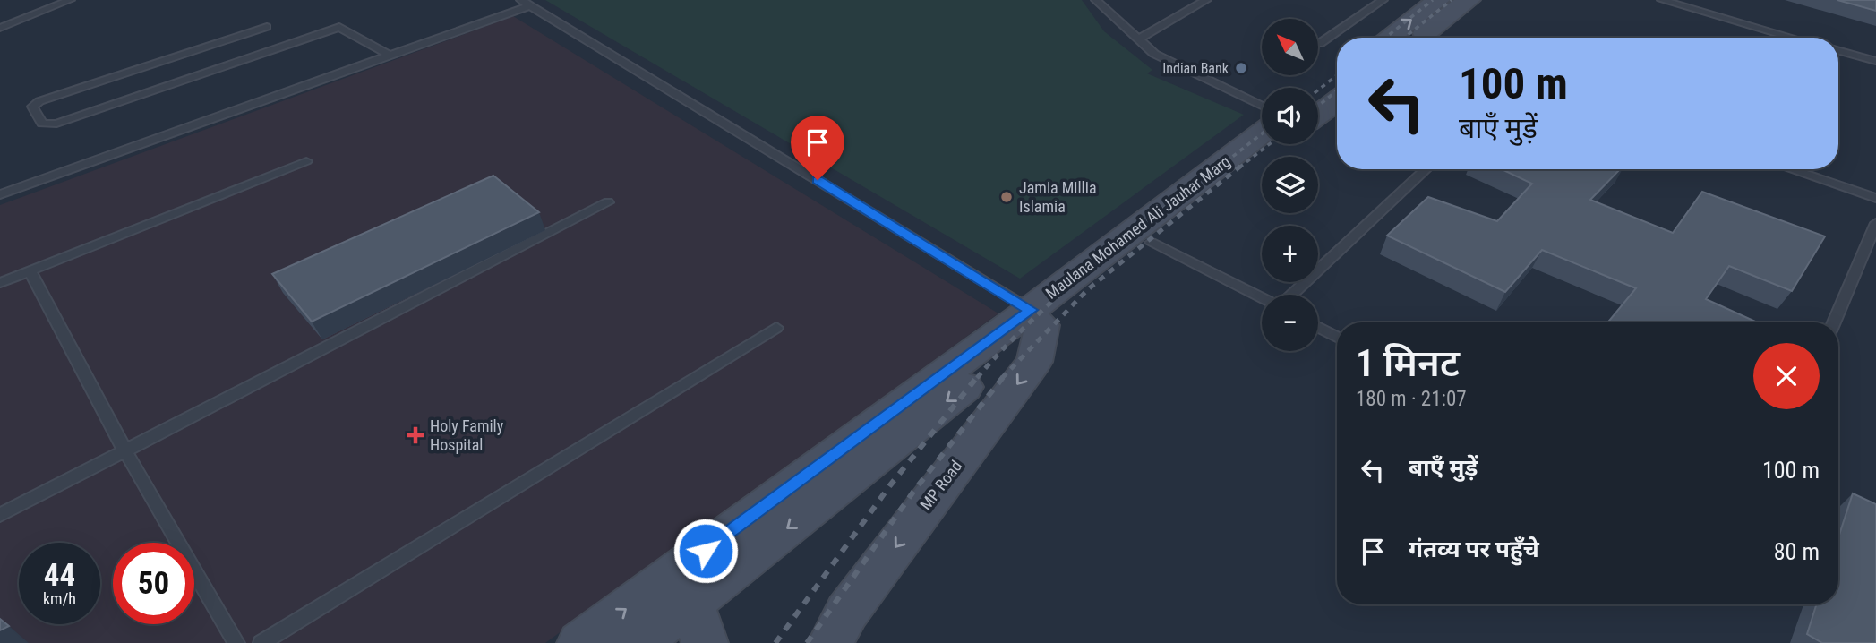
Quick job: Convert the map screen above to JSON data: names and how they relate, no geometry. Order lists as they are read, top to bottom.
{
  "streets": {
    "main road": ["Maulana Mohamed Ali Jauhar Marg", "MP Road"]
  },
  "crossings": [
    ["Maulana Mohamed Ali Jauhar Marg", "MP Road"]
  ],
  "one_way": ["MP Road"],
  "places": {
    "other": ["Indian Bank", "Jamia Millia Islamia"],
    "health": ["Holy Family Hospital"]
  },
  "north": "top left",
  "page": {
    "map_buttons": ["+", "−"],
    "turn": ["100 m", "बाएँ मुड़ें"],
    "heading": ["1 मिनट", "180 m · 21:07"],
    "list": [
      {
        "name": "बाएँ मुड़ें",
        "value": "100 m"
      },
      {
        "name": "गंतव्य पर पहुँचे",
        "value": "80 m"
      }
    ],
    "speed": "44 km/h",
    "limit": "50"
  }
}
